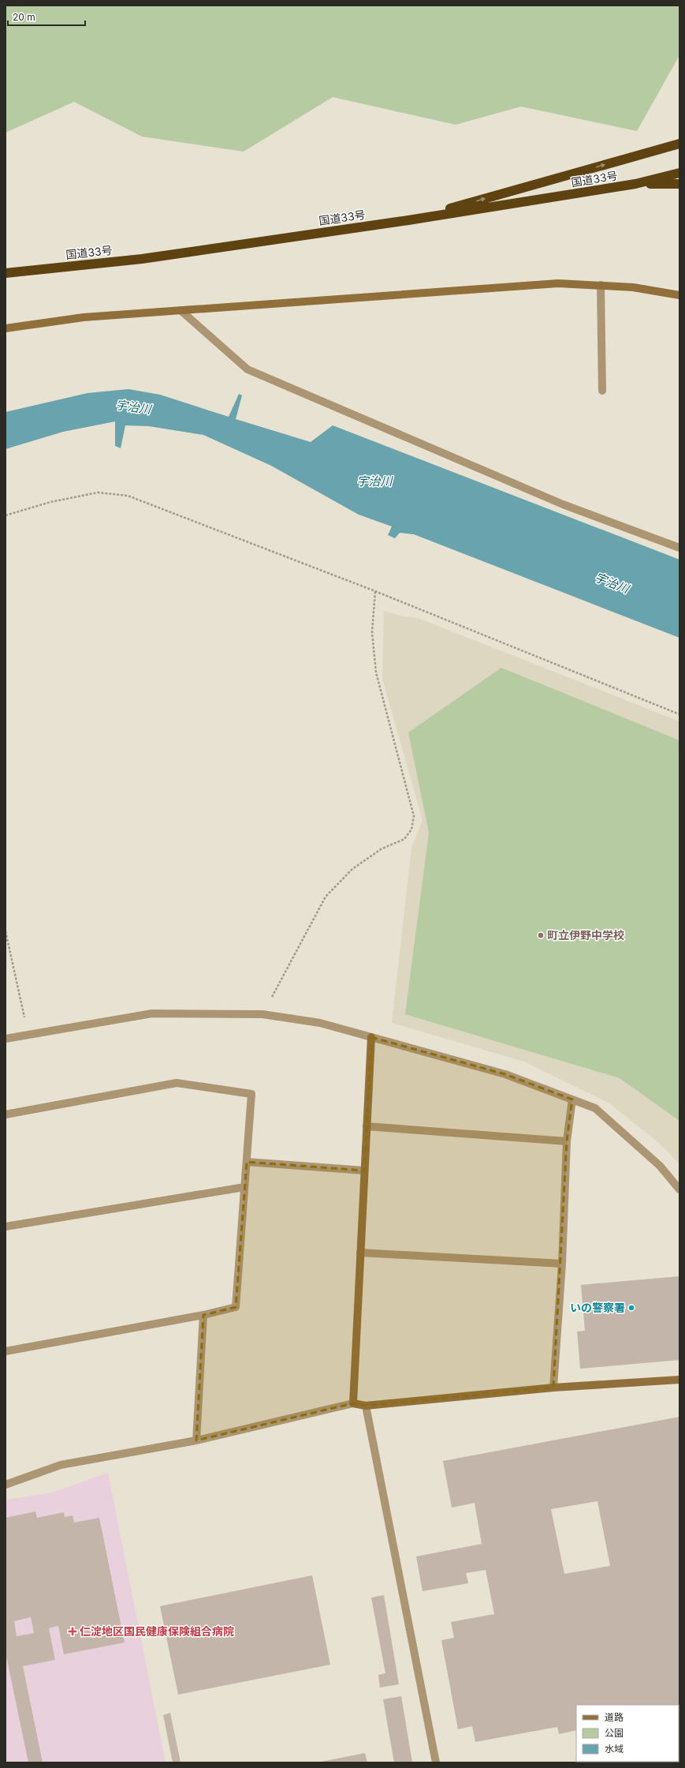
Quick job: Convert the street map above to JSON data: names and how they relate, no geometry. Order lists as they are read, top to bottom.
{
  "streets": {
    "highway": ["国道33号"]
  },
  "water": ["宇治川"],
  "places": {
    "other": ["町立伊野中学校", "いの警察署"],
    "health": ["仁淀地区国民健康保険組合病院"]
  },
  "legend": ["道路", "公園", "水域"],
  "scale_bar": "20 m"
}
